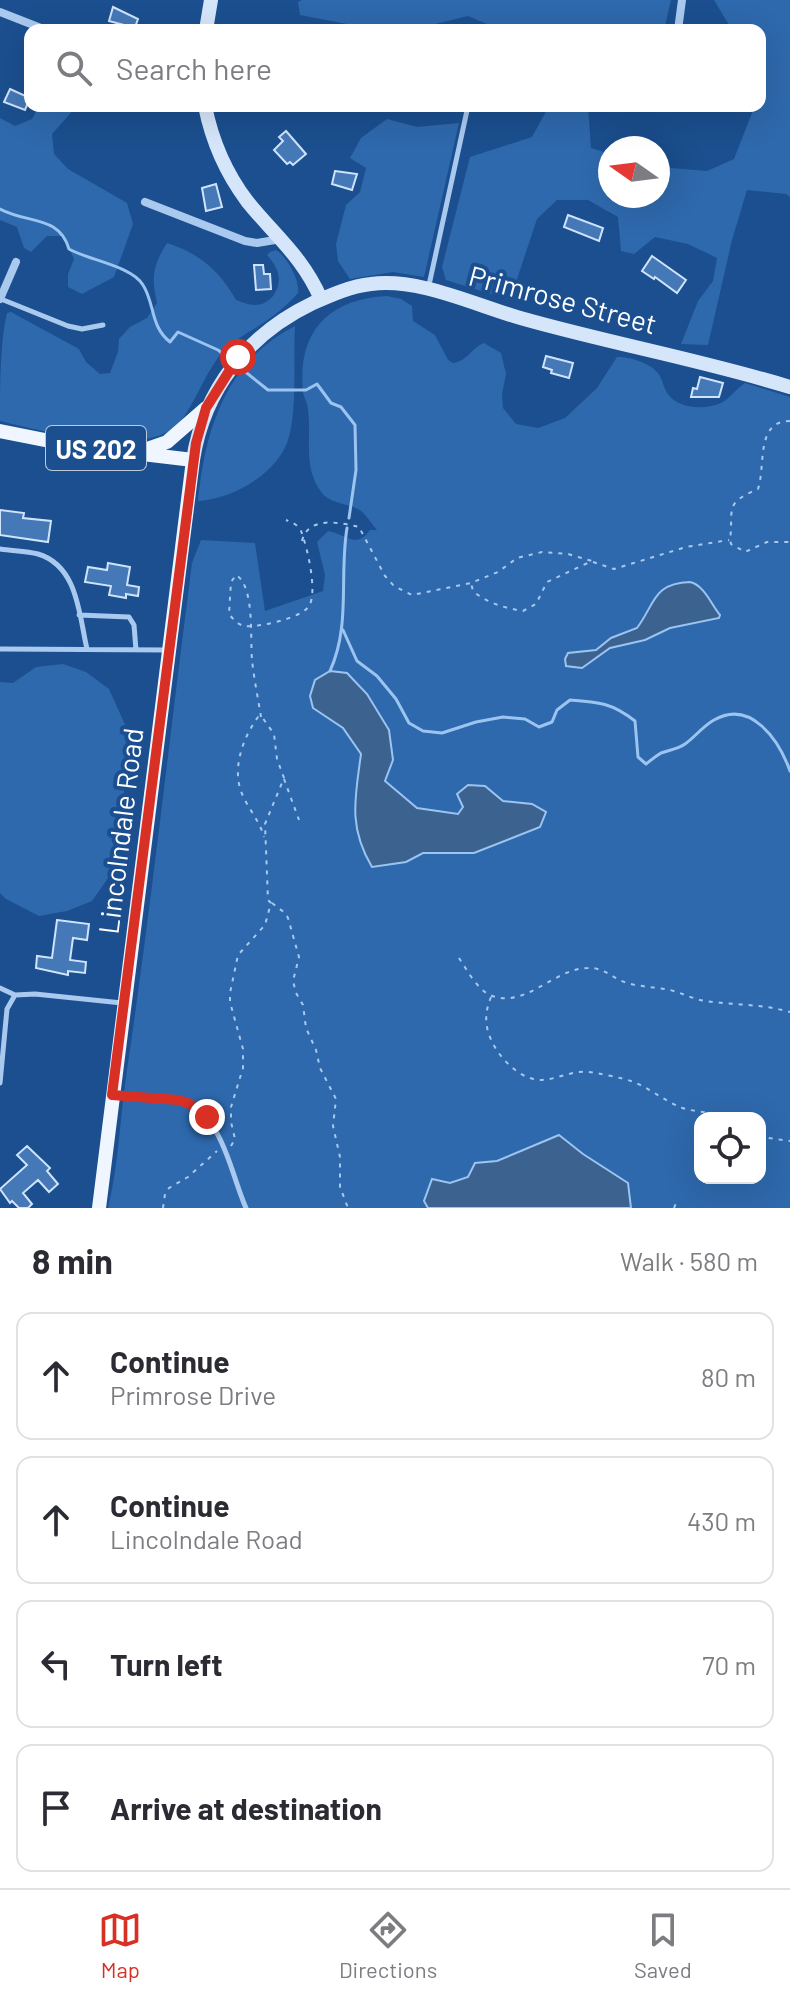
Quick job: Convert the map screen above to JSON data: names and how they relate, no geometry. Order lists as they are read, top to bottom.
{
  "streets": {
    "main road": ["Primrose Street", "US 202", "Lincolndale Road"]
  },
  "crossings": [
    ["Primrose Street", "US 202"],
    ["Primrose Street", "Lincolndale Road"],
    ["US 202", "Lincolndale Road"]
  ],
  "north": "left",
  "page": {
    "search": "Search here",
    "heading": ["8 min", "Walk · 580 m"],
    "list": [
      ["Continue", "Primrose Drive", "80 m"],
      ["Continue", "Lincolndale Road", "430 m"],
      ["Turn left", "70 m"],
      "Arrive at destination"
    ],
    "nav": ["Map", "Directions", "Saved"]
  }
}
